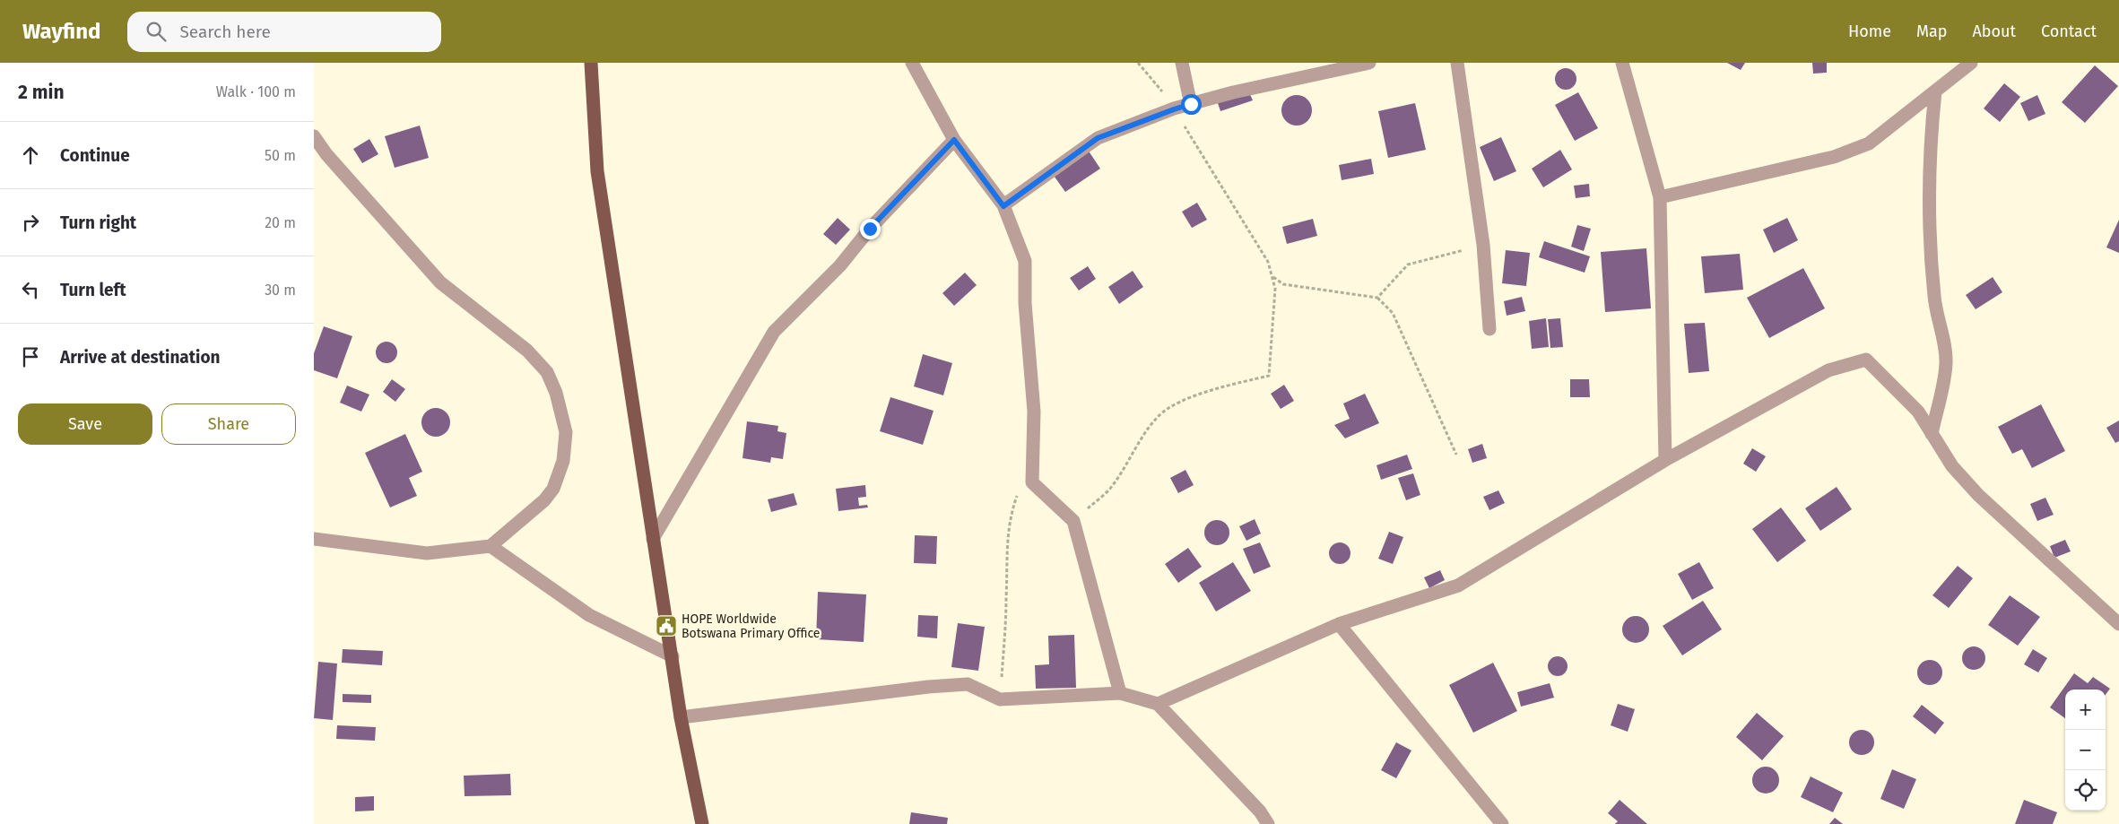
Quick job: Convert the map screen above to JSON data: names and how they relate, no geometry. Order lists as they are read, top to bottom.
{
  "places": {
    "public building": ["HOPE Worldwide Botswana Primary Office"]
  },
  "page": {
    "header": "Wayfind",
    "search": "Search here",
    "nav": [
      "Home",
      "Map",
      "About",
      "Contact"
    ],
    "heading": ["2 min", "Walk · 100 m"],
    "list": [
      ["Continue", "50 m"],
      ["Turn right", "20 m"],
      ["Turn left", "30 m"],
      "Arrive at destination"
    ],
    "buttons": ["Save", "Share"],
    "map_buttons": ["+", "−"]
  }
}
